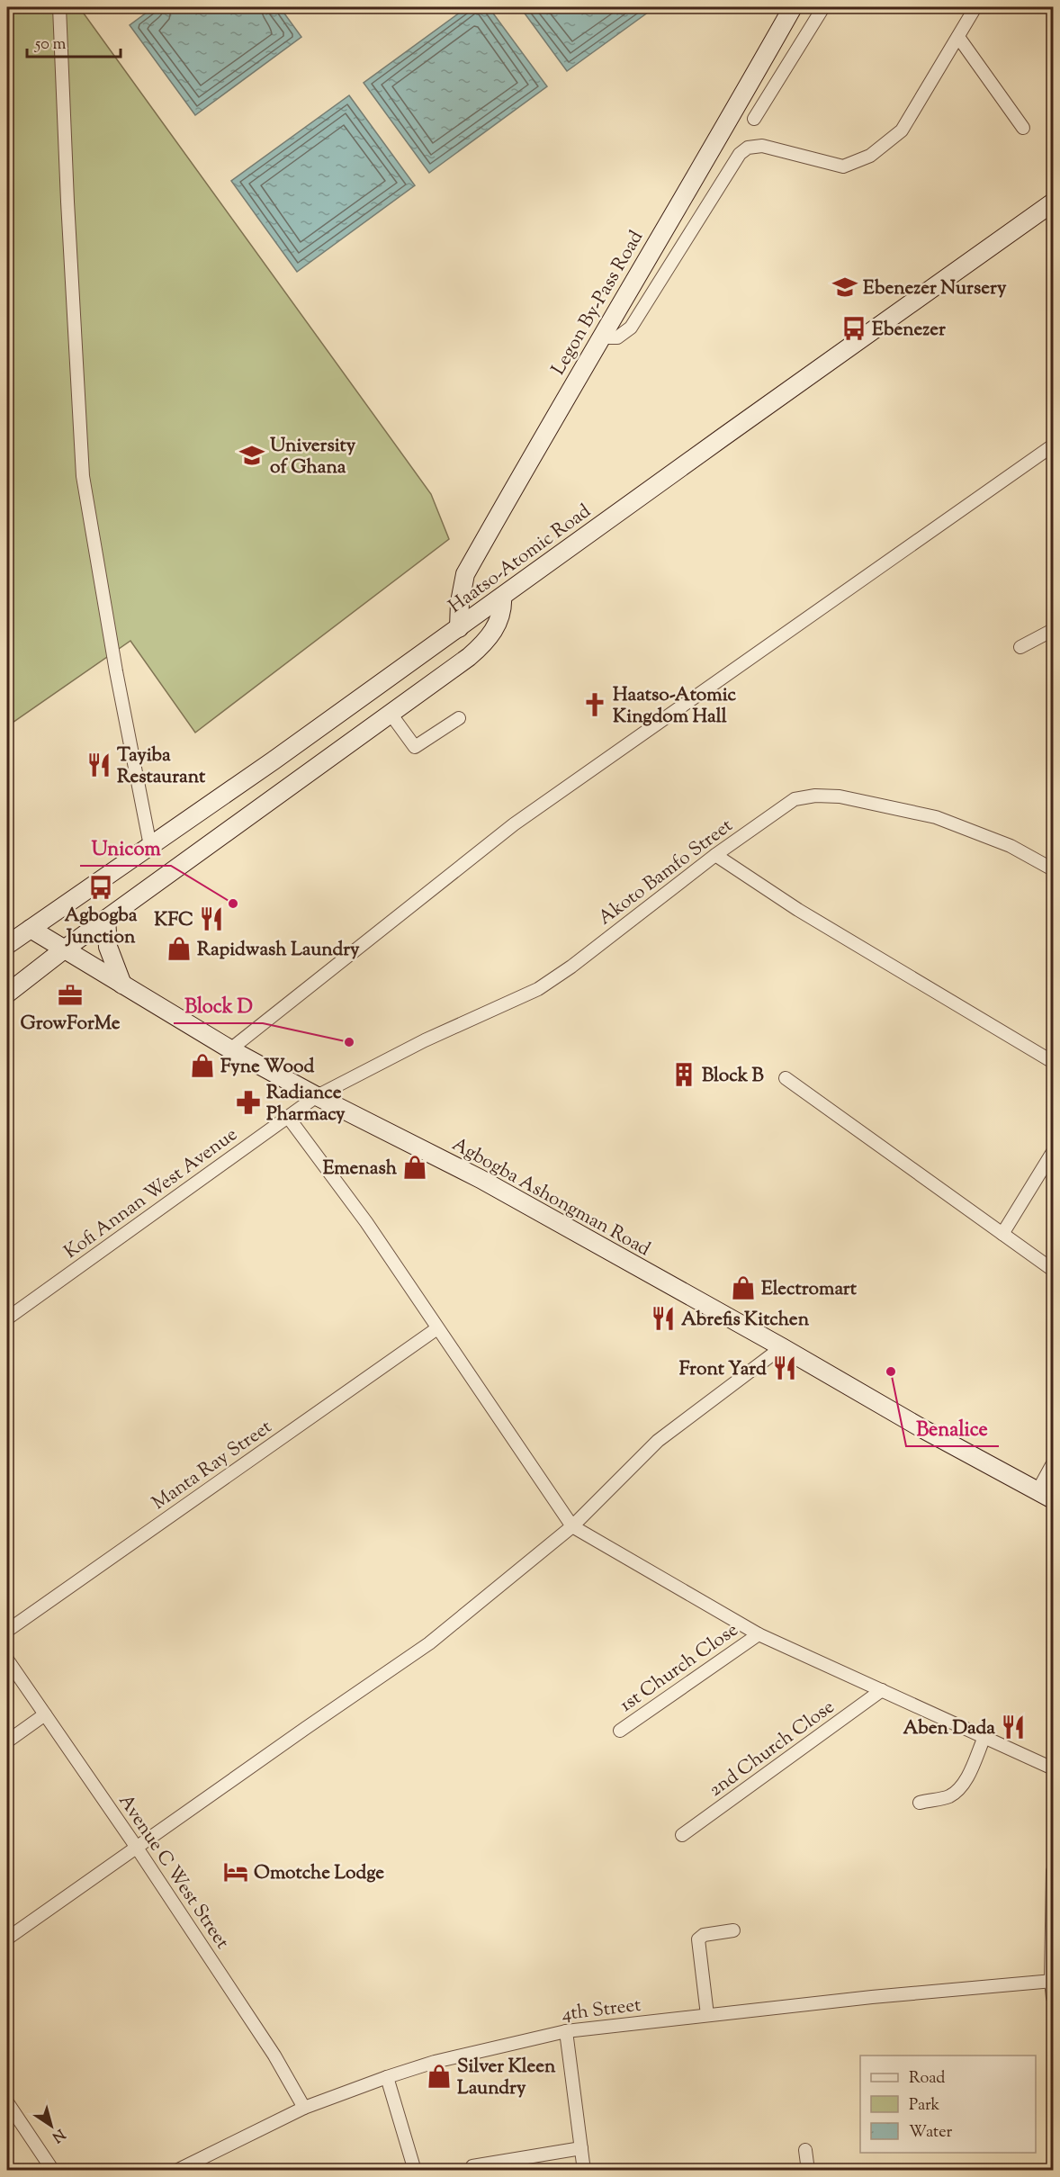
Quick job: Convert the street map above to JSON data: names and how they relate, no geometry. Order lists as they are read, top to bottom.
{
  "streets": {
    "street": [
      "Legon By-Pass Road",
      "Haatso-Atomic Road",
      "Akoto Bamfo Street",
      "Kofi Annan West Avenue",
      "Agbogba Ashongman Road",
      "Manta Ray Street",
      "1st Church Close",
      "2nd Church Close",
      "Avenue C West Street",
      "4th Street"
    ]
  },
  "crossings": [
    ["Legon By-Pass Road", "Haatso-Atomic Road"],
    ["Haatso-Atomic Road", "Agbogba Ashongman Road"],
    ["Akoto Bamfo Street", "Kofi Annan West Avenue"],
    ["Akoto Bamfo Street", "Agbogba Ashongman Road"],
    ["Kofi Annan West Avenue", "Agbogba Ashongman Road"],
    ["Avenue C West Street", "4th Street"]
  ],
  "places": {
    "school or university": ["Ebenezer Nursery", "University of Ghana"],
    "bus stop": ["Ebenezer", "Agbogba Junction"],
    "church": ["Haatso-Atomic Kingdom Hall"],
    "restaurant": [
      "Tayiba Restaurant",
      "KFC",
      "Abrefis Kitchen",
      "Front Yard",
      "Aben Dada"
    ],
    "other": ["Unicom", "Block D", "Benalice"],
    "shop": [
      "Rapidwash Laundry",
      "Fyne Wood",
      "Emenash",
      "Electromart",
      "Silver Kleen Laundry"
    ],
    "office": ["GrowForMe"],
    "building": ["Block B"],
    "pharmacy": ["Radiance Pharmacy"],
    "hotel": ["Omotche Lodge"]
  },
  "legend": ["Road", "Park", "Water"],
  "scale_bar": "50 m",
  "north": "bottom right"
}
